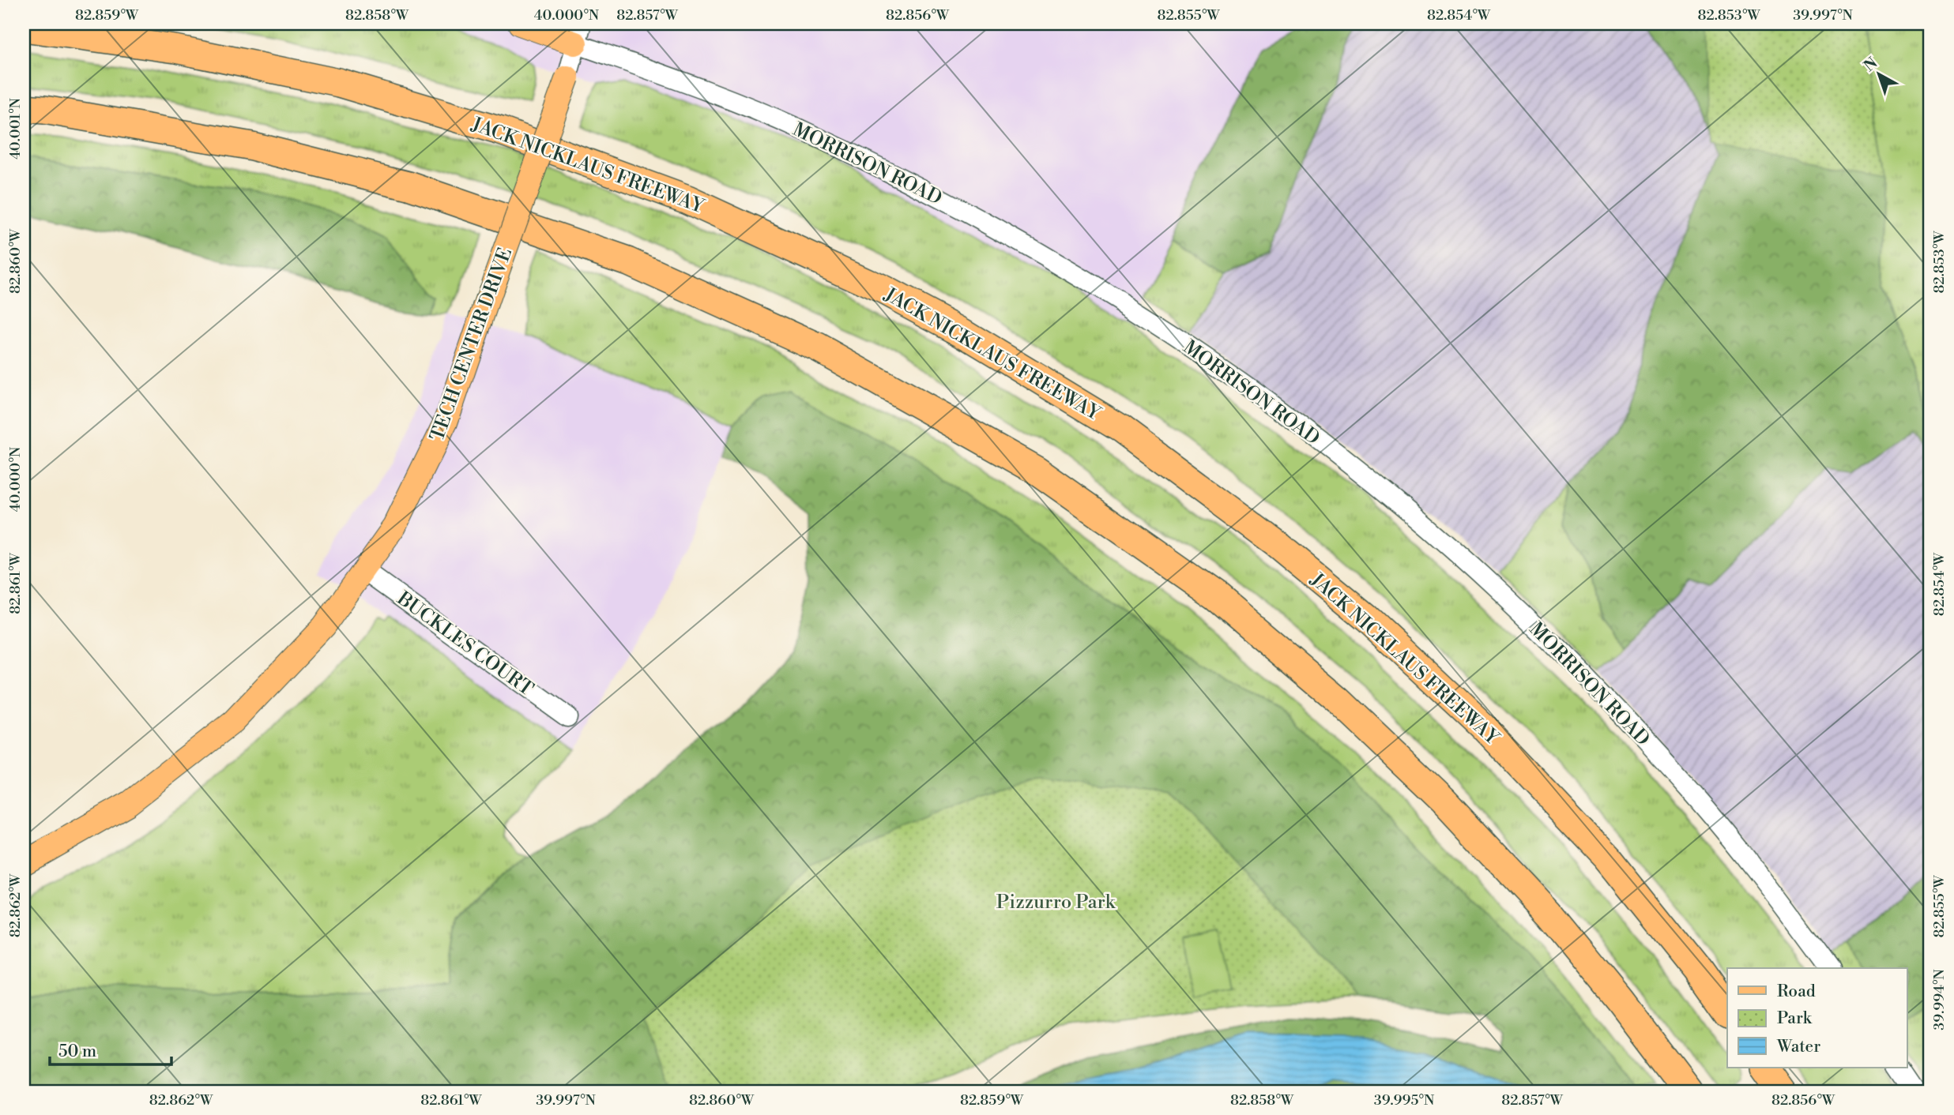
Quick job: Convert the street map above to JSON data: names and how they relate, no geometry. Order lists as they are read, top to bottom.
{
  "streets": {
    "highway": ["JACK NICKLAUS FREEWAY"],
    "main road": ["MORRISON ROAD", "TECH CENTER DRIVE"],
    "street": ["BUCKLES COURT"]
  },
  "crossings": [
    ["MORRISON ROAD", "TECH CENTER DRIVE"],
    ["TECH CENTER DRIVE", "BUCKLES COURT"]
  ],
  "parks": ["Pizzurro Park"],
  "legend": ["Road", "Park", "Water"],
  "scale_bar": "50 m",
  "north": "top left",
  "coordinates": [
    "82.859°W",
    "82.858°W",
    "40.000°N",
    "82.857°W",
    "82.856°W",
    "82.855°W",
    "82.854°W",
    "82.853°W",
    "39.997°N",
    "40.001°N",
    "82.860°W",
    "82.861°W",
    "82.862°W",
    "39.994°N",
    "39.995°N"
  ]
}
